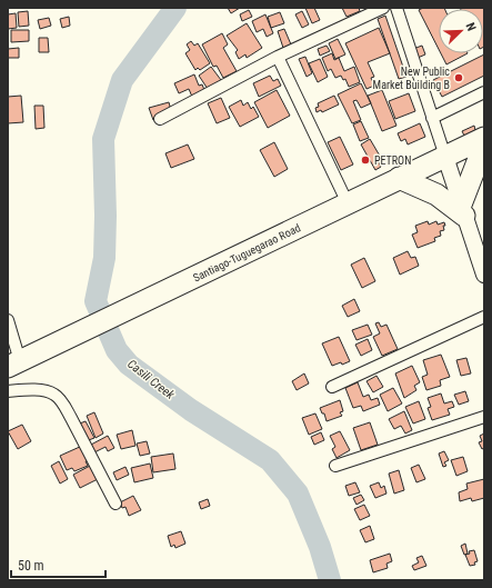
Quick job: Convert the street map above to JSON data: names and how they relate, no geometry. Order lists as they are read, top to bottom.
{
  "streets": {
    "highway": ["Santiago-Tuguegarao Road"]
  },
  "water": ["Casili Creek"],
  "places": ["New Public Market Building B", "PETRON"],
  "scale_bar": "50 m",
  "north": "top right"
}
